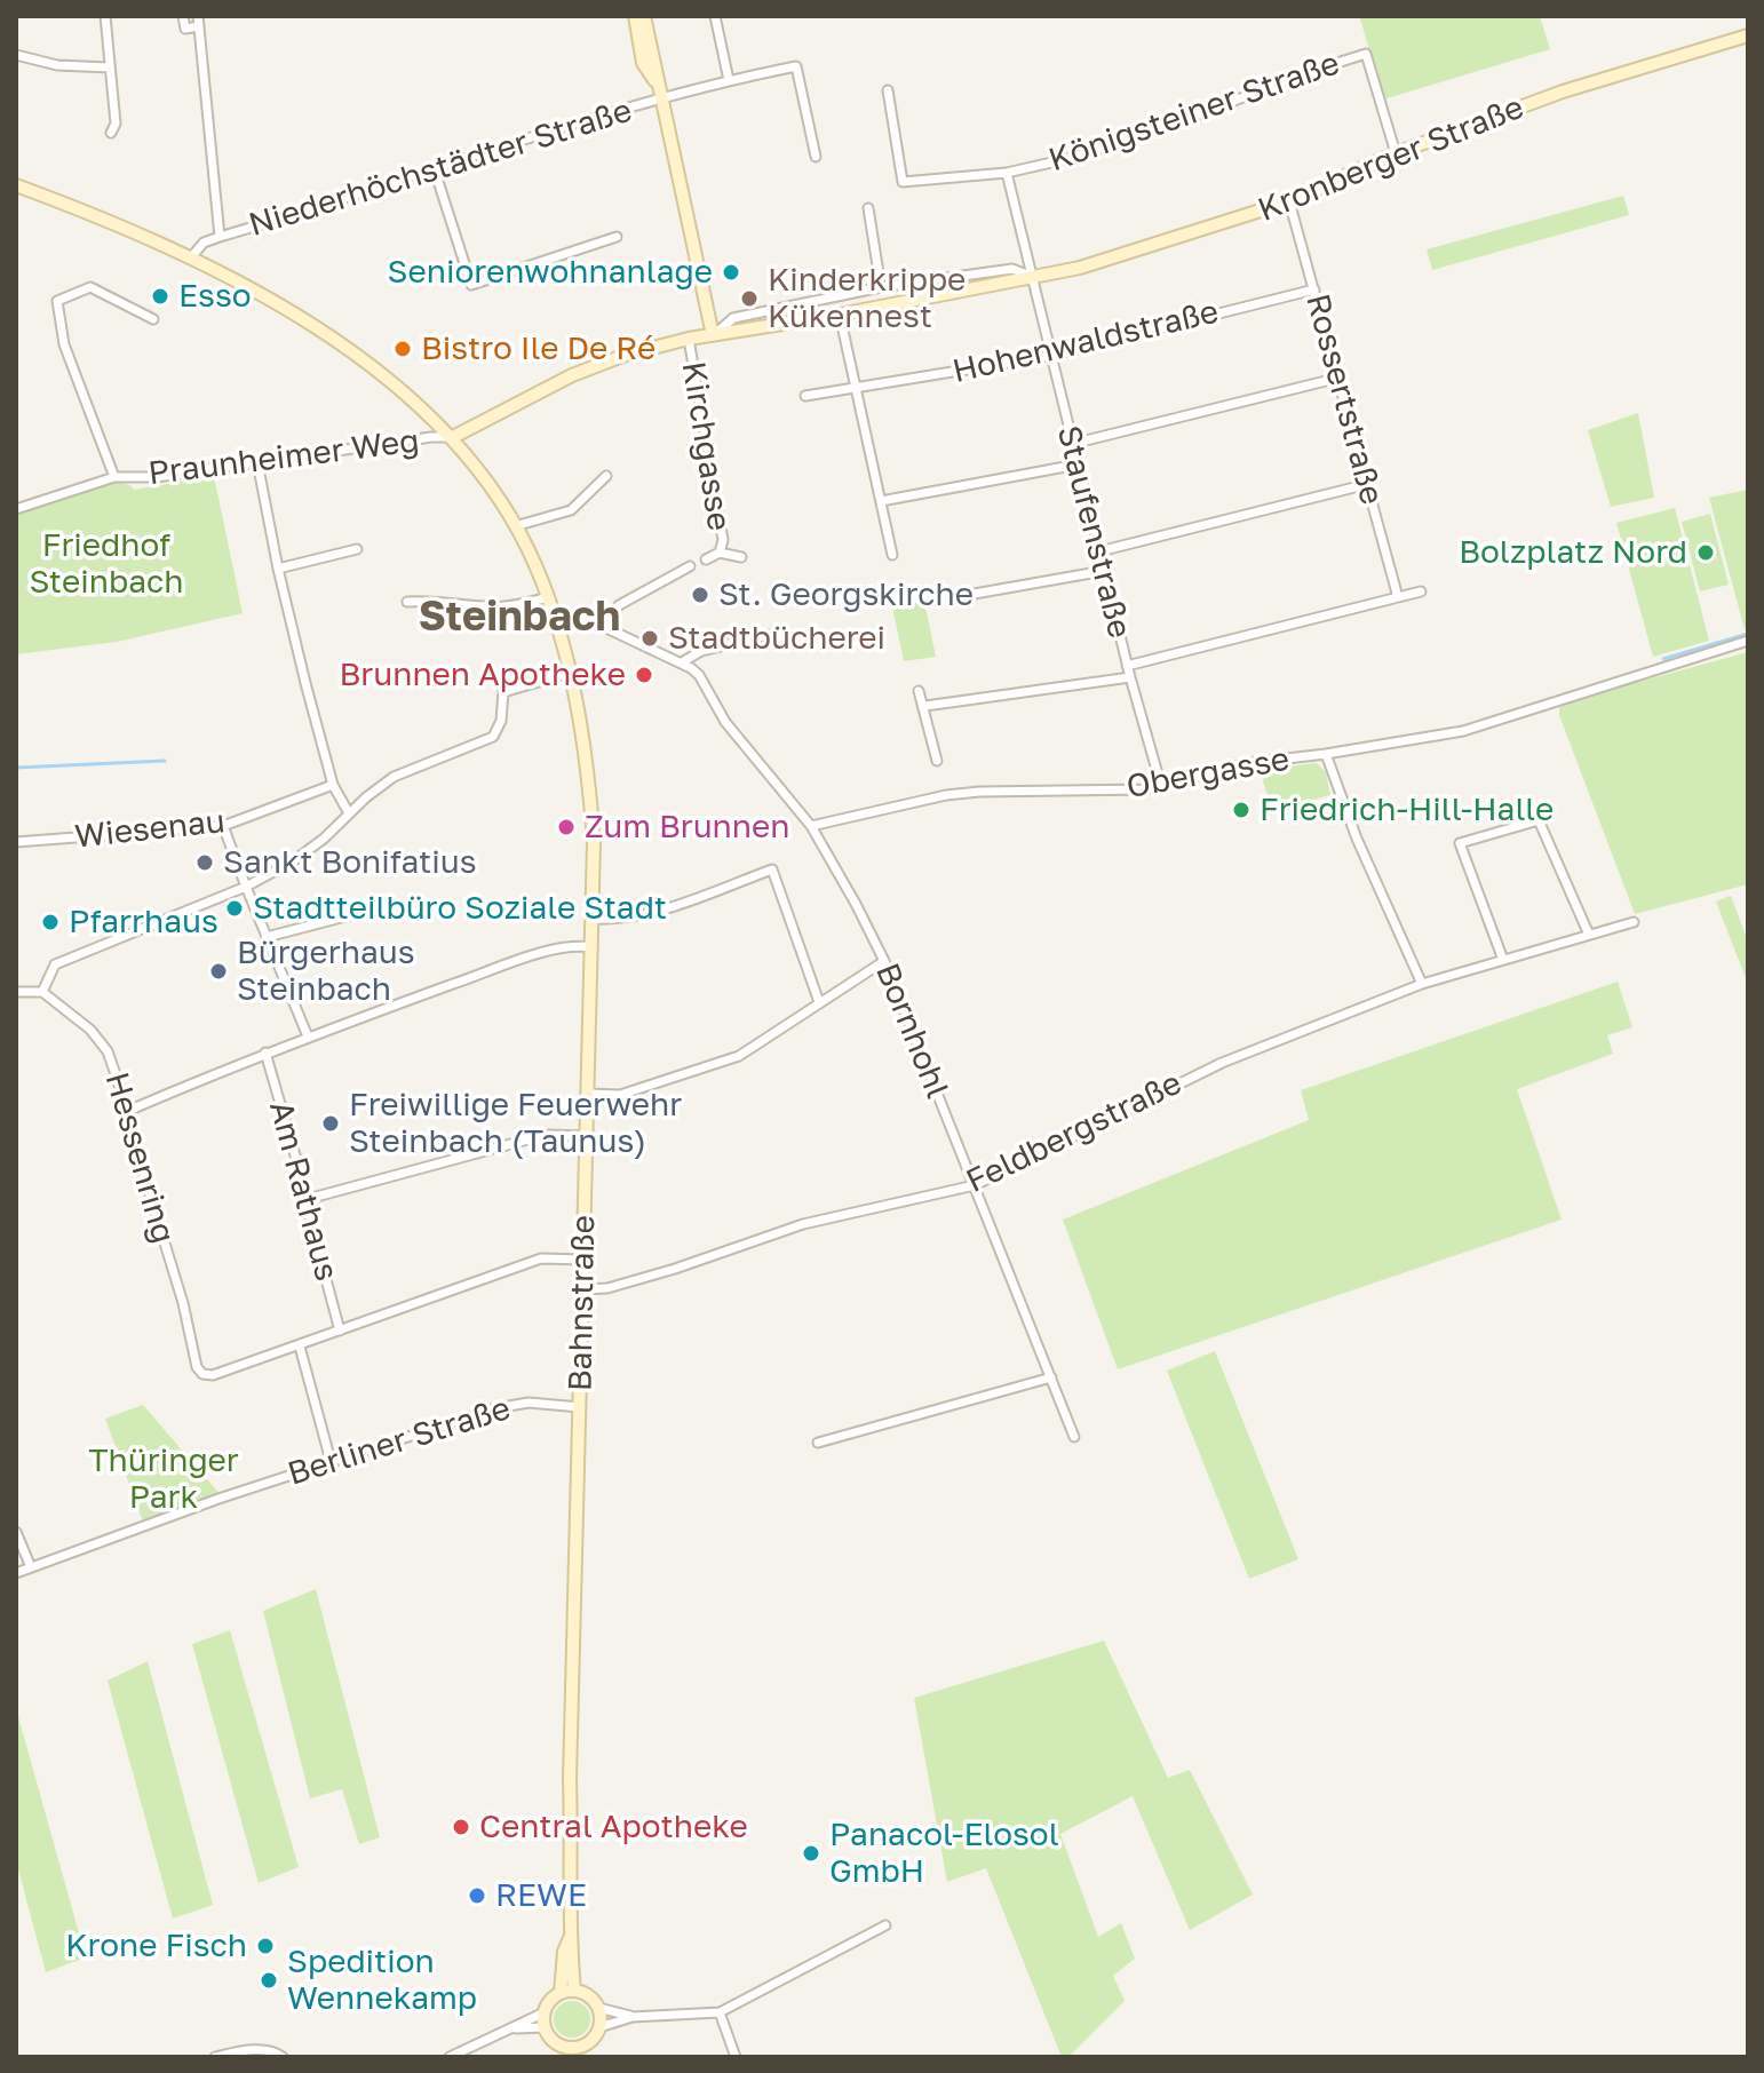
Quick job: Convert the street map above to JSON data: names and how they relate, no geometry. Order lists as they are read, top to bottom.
{
  "streets": {
    "main road": ["Kronberger Straße", "Bahnstraße"],
    "street": [
      "Königsteiner Straße",
      "Niederhöchstädter Straße",
      "Hohenwaldstraße",
      "Rossertstraße",
      "Kirchgasse",
      "Praunheimer Weg",
      "Staufenstraße",
      "Obergasse",
      "Wiesenau",
      "Bornhohl",
      "Feldbergstraße",
      "Hessenring",
      "Am Rathaus",
      "Berliner Straße"
    ]
  },
  "crossings": [
    ["Königsteiner Straße", "Kronberger Straße"],
    ["Kronberger Straße", "Rossertstraße"],
    ["Kronberger Straße", "Staufenstraße"],
    ["Niederhöchstädter Straße", "Bahnstraße"],
    ["Hohenwaldstraße", "Rossertstraße"],
    ["Hohenwaldstraße", "Staufenstraße"],
    ["Kirchgasse", "Bornhohl"],
    ["Praunheimer Weg", "Bahnstraße"],
    ["Staufenstraße", "Obergasse"],
    ["Obergasse", "Bornhohl"],
    ["Bornhohl", "Feldbergstraße"],
    ["Bornhohl", "Bahnstraße"],
    ["Feldbergstraße", "Bahnstraße"],
    ["Bahnstraße", "Berliner Straße"]
  ],
  "districts": ["Steinbach"],
  "parks": ["Friedhof Steinbach", "Thüringer Park"],
  "places": [
    "Seniorenwohnanlage",
    "Esso",
    "Kinderkrippe Kükennest",
    "Bistro Ile De Ré",
    "Bolzplatz Nord",
    "St. Georgskirche",
    "Stadtbücherei",
    "Brunnen Apotheke",
    "Friedrich-Hill-Halle",
    "Zum Brunnen",
    "Sankt Bonifatius",
    "Stadtteilbüro Soziale Stadt",
    "Pfarrhaus",
    "Bürgerhaus Steinbach",
    "Freiwillige Feuerwehr Steinbach (Taunus)",
    "Central Apotheke",
    "Panacol-Elosol GmbH",
    "REWE",
    "Krone Fisch",
    "Spedition Wennekamp"
  ]
}
